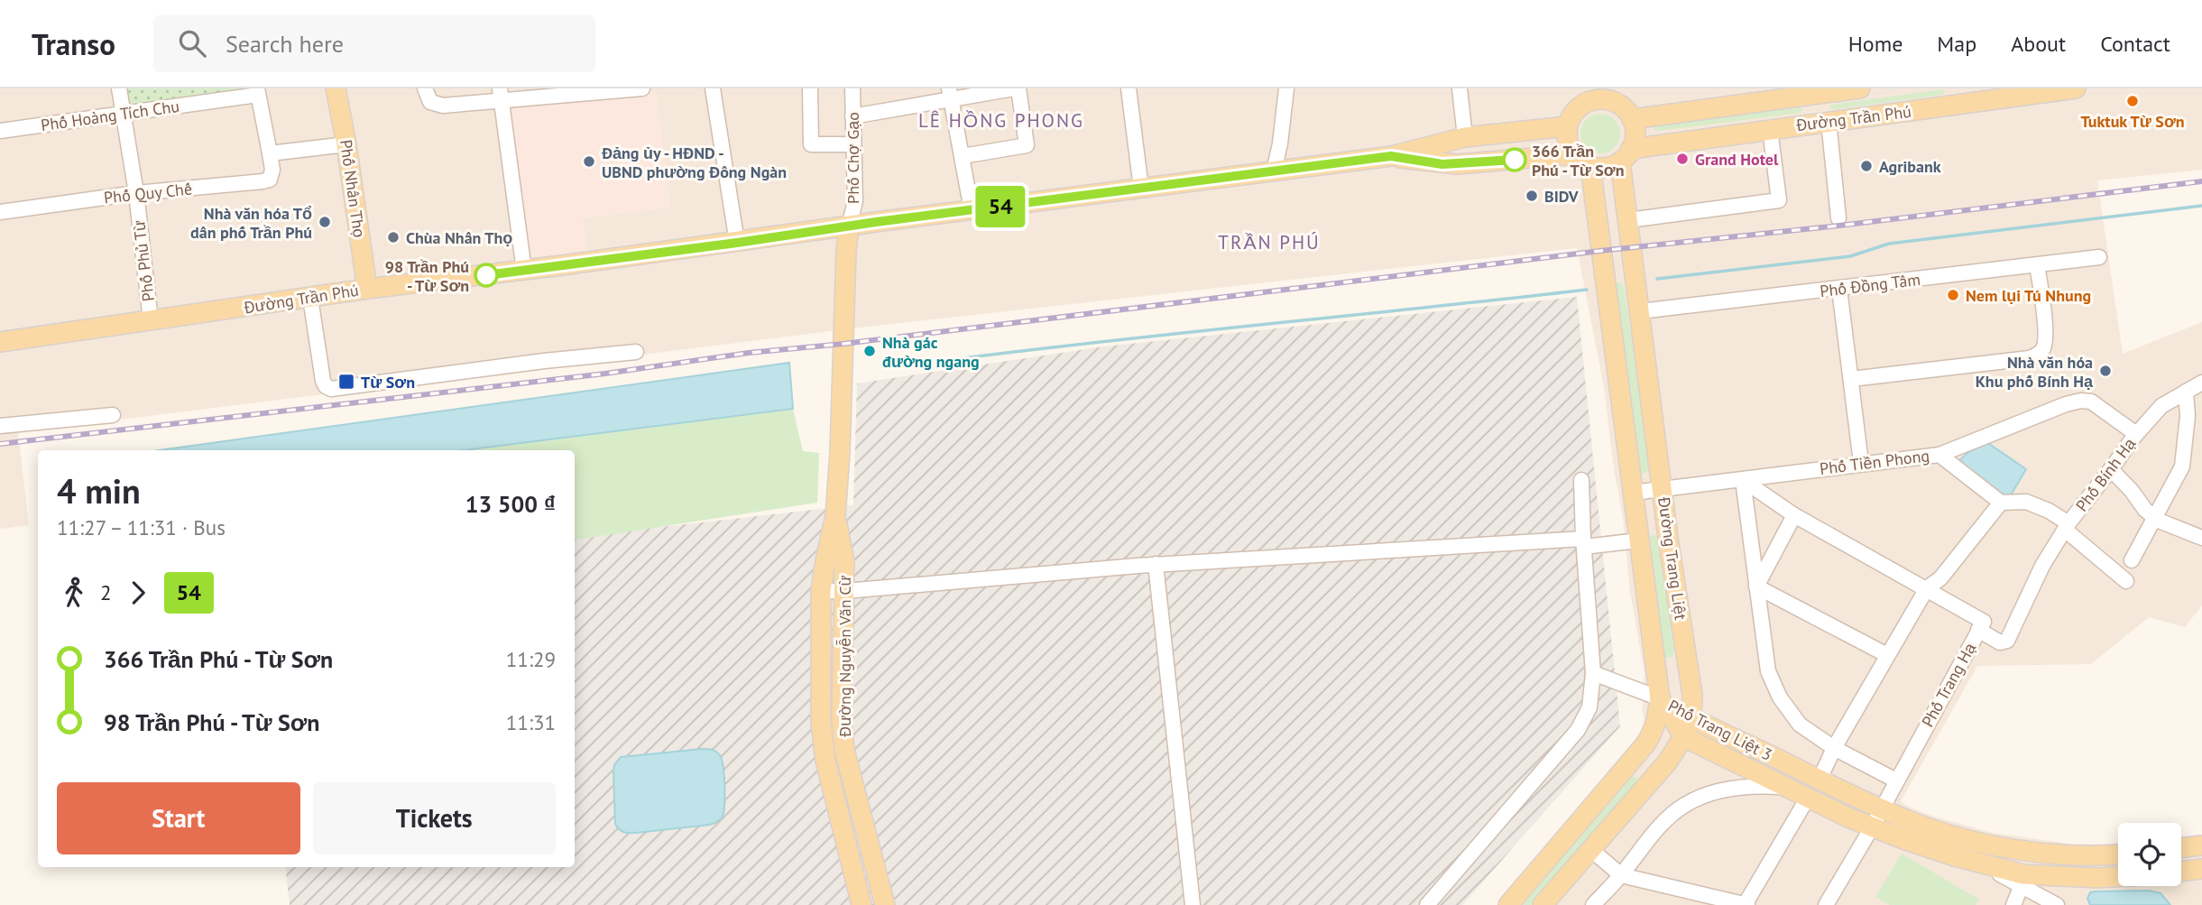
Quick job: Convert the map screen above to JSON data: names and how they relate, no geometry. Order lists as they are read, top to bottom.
{
  "streets": {
    "main road": [
      "Đường Trần Phú",
      "Phố Nhân Thọ",
      "Đường Trang Liệt",
      "Đường Nguyễn Văn Cừ",
      "Phố Trang Liệt 3"
    ],
    "street": [
      "Phố Hoàng Tích Chu",
      "Phố Chợ Gạo",
      "Phố Quy Chế",
      "Phố Phủ Từ",
      "Phố Đồng Tâm",
      "Phố Tiền Phong",
      "Phố Bính Hạ",
      "Phố Trang Hạ"
    ]
  },
  "crossings": [
    ["Phố Hoàng Tích Chu", "Phố Quy Chế"],
    ["Phố Hoàng Tích Chu", "Phố Phủ Từ"],
    ["Đường Trần Phú", "Phố Chợ Gạo"],
    ["Đường Trần Phú", "Phố Nhân Thọ"],
    ["Đường Trần Phú", "Phố Phủ Từ"],
    ["Đường Trần Phú", "Đường Trang Liệt"],
    ["Đường Trần Phú", "Đường Nguyễn Văn Cừ"],
    ["Phố Chợ Gạo", "Đường Nguyễn Văn Cừ"],
    ["Phố Quy Chế", "Phố Phủ Từ"],
    ["Phố Đồng Tâm", "Đường Trang Liệt"],
    ["Phố Tiền Phong", "Phố Bính Hạ"],
    ["Phố Tiền Phong", "Đường Trang Liệt"],
    ["Đường Trang Liệt", "Phố Trang Liệt 3"],
    ["Phố Trang Hạ", "Phố Trang Liệt 3"]
  ],
  "districts": ["LÊ HỒNG PHONG", "TRẦN PHÚ"],
  "places": {
    "other": [
      "Tuktuk Từ Sơn",
      "Grand Hotel",
      "366 Trần Phú - Từ Sơn",
      "Đảng ủy - HĐND - UBND phường Đông Ngàn",
      "Agribank",
      "BIDV",
      "Nhà văn hóa Tổ dân phố Trần Phú",
      "Chùa Nhân Thọ",
      "98 Trần Phú - Từ Sơn",
      "Nem lụi Tú Nhung",
      "Nhà gác đường ngang",
      "Nhà văn hóa Khu phố Bính Hạ"
    ],
    "transit": ["Từ Sơn"]
  },
  "lines": ["bus line 54"],
  "page": {
    "header": "Transo",
    "search": "Search here",
    "nav": [
      "Home",
      "Map",
      "About",
      "Contact"
    ],
    "on_map": "54",
    "heading": ["4 min", "11:27 – 11:31 · Bus", "13 500 ₫"],
    "legs": ["2", "54"],
    "list": [
      {
        "name": "366 Trần Phú - Từ Sơn",
        "value": "11:29"
      },
      {
        "name": "98 Trần Phú - Từ Sơn",
        "value": "11:31"
      }
    ],
    "buttons": ["Start", "Tickets"]
  }
}
